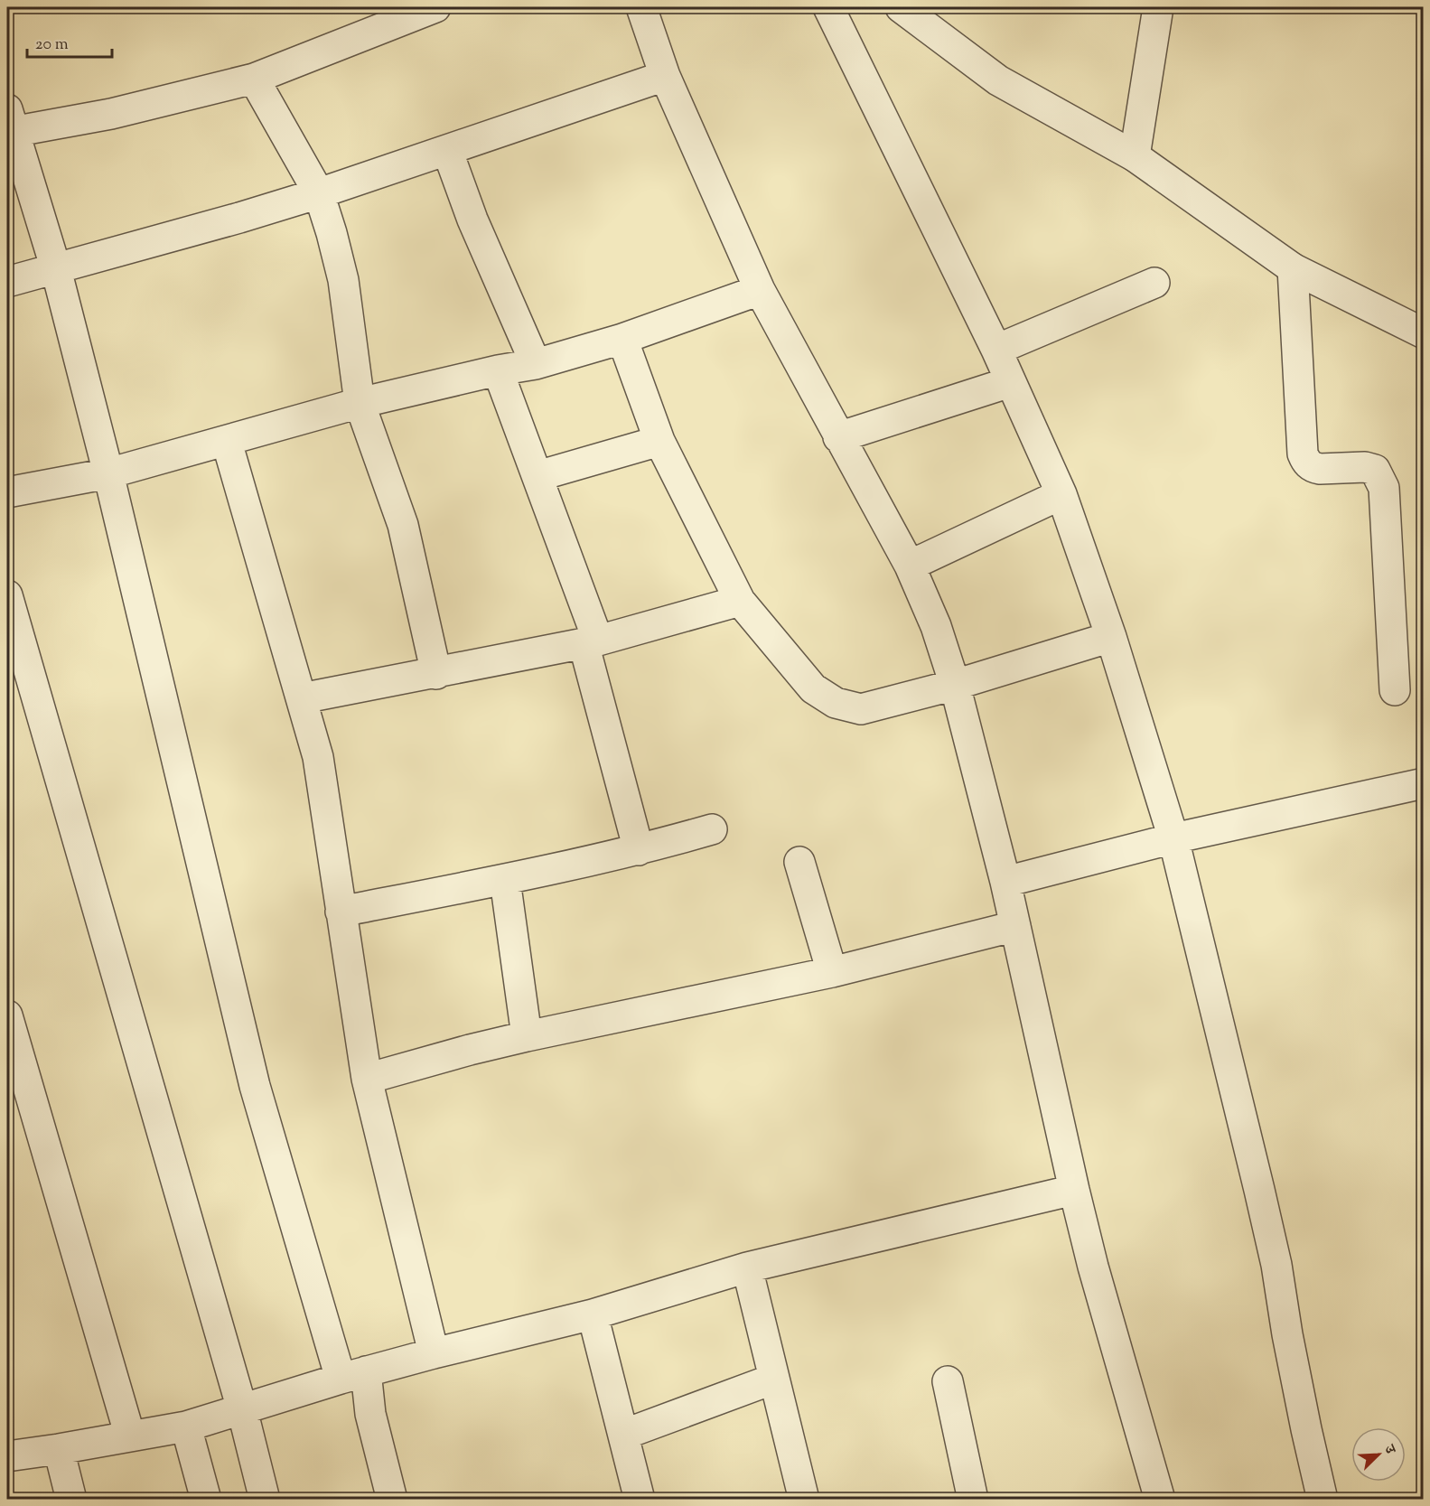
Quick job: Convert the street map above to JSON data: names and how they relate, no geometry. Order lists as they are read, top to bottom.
{
  "scale_bar": "20 m",
  "north": "top right"
}
